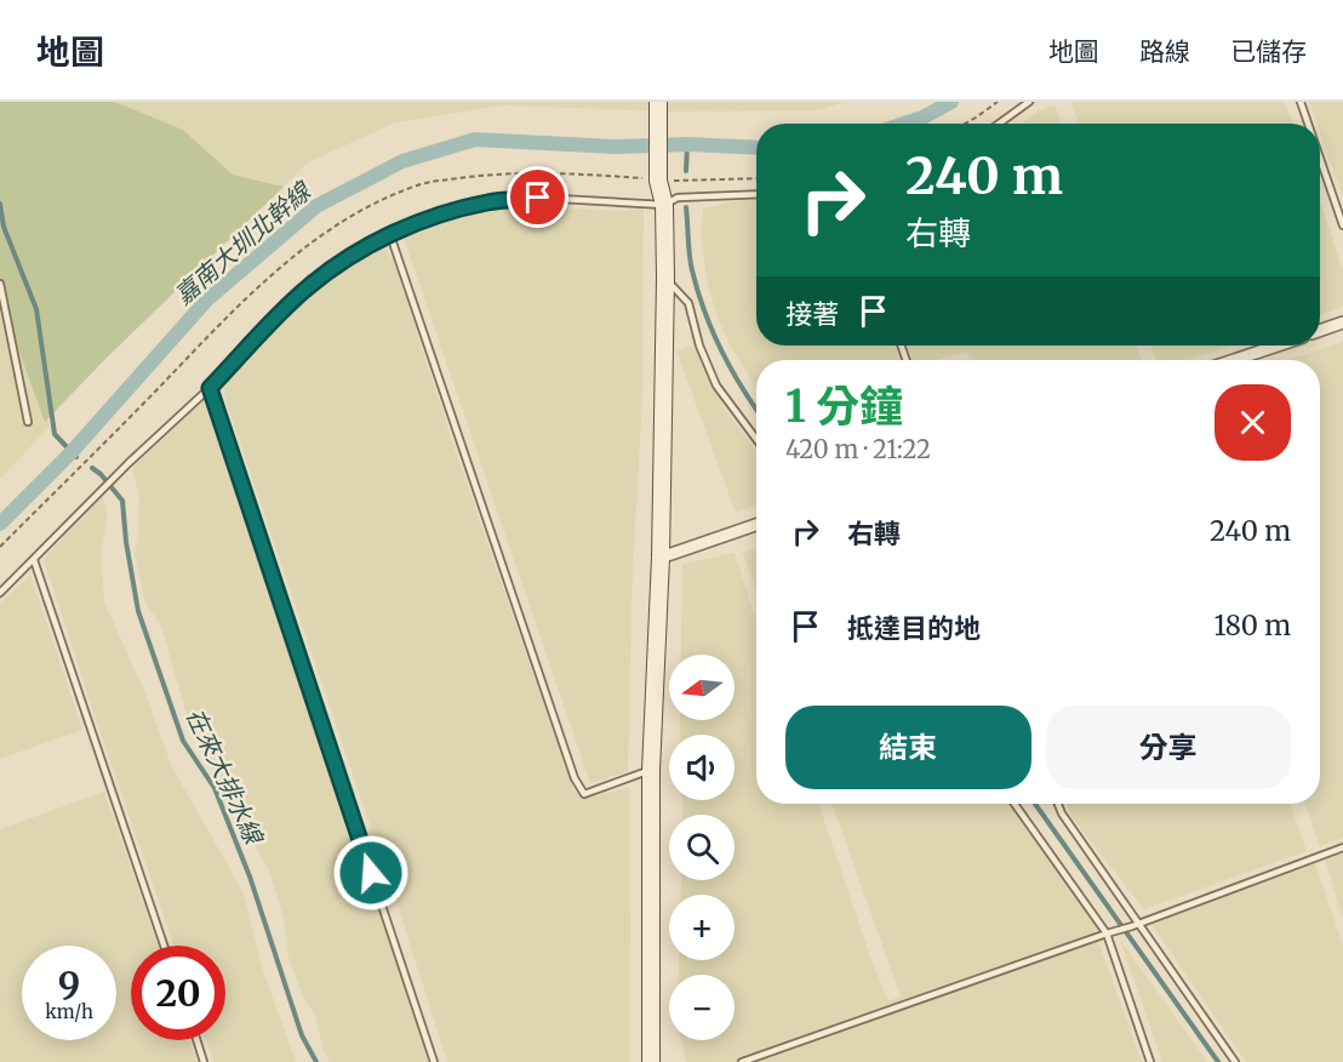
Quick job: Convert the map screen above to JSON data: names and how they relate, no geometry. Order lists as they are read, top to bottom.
{
  "water": ["嘉南大圳北幹線", "在來大排水線"],
  "north": "left",
  "page": {
    "header": "地圖",
    "nav": ["地圖", "路線", "已儲存"],
    "turn": ["240 m", "右轉"],
    "then": "接著",
    "heading": ["1 分鐘", "420 m · 21:22"],
    "list": [
      {
        "name": "右轉",
        "value": "240 m"
      },
      {
        "name": "抵達目的地",
        "value": "180 m"
      }
    ],
    "map_buttons": ["+", "−"],
    "buttons": ["結束", "分享"],
    "speed": "9 km/h",
    "limit": "20"
  }
}
